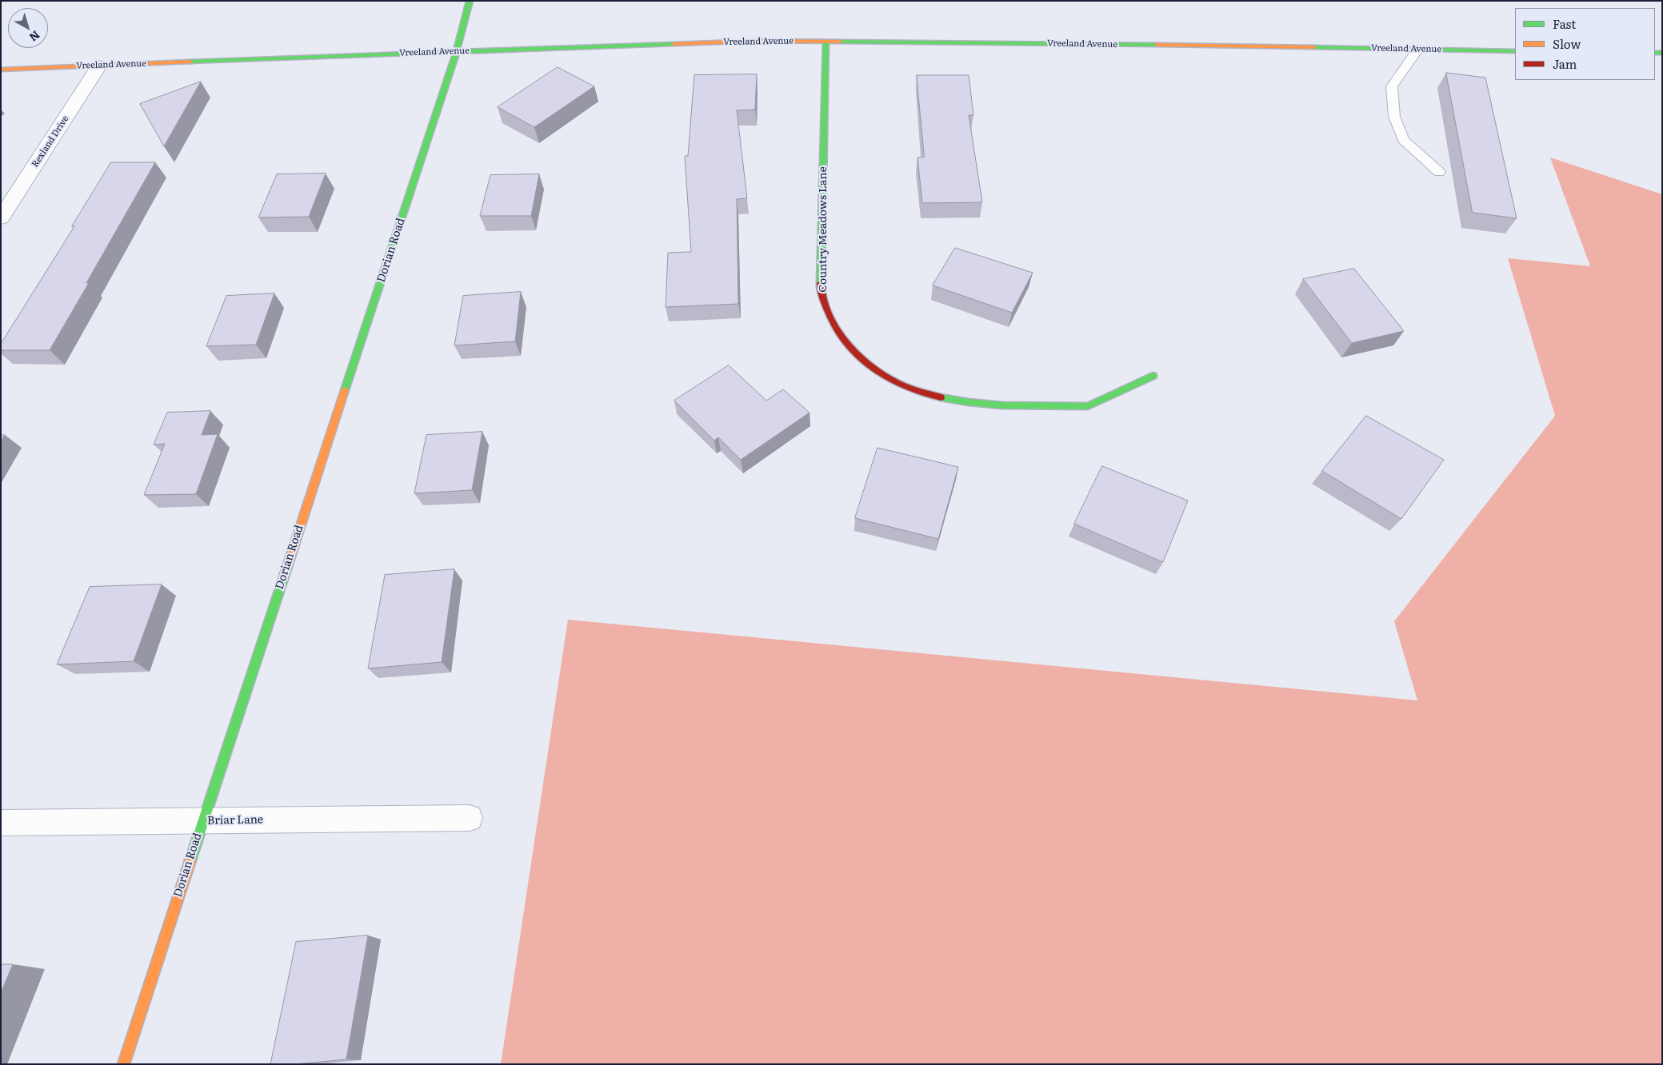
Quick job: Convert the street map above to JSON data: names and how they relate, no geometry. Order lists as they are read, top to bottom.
{
  "streets": {
    "street": [
      "Vreeland Avenue",
      "Rexland Drive",
      "Country Meadows Lane",
      "Dorian Road",
      "Briar Lane"
    ]
  },
  "crossings": [
    ["Vreeland Avenue", "Rexland Drive"],
    ["Vreeland Avenue", "Country Meadows Lane"],
    ["Vreeland Avenue", "Dorian Road"],
    ["Dorian Road", "Briar Lane"]
  ],
  "legend": ["Fast", "Slow", "Jam"],
  "north": "bottom right"
}
